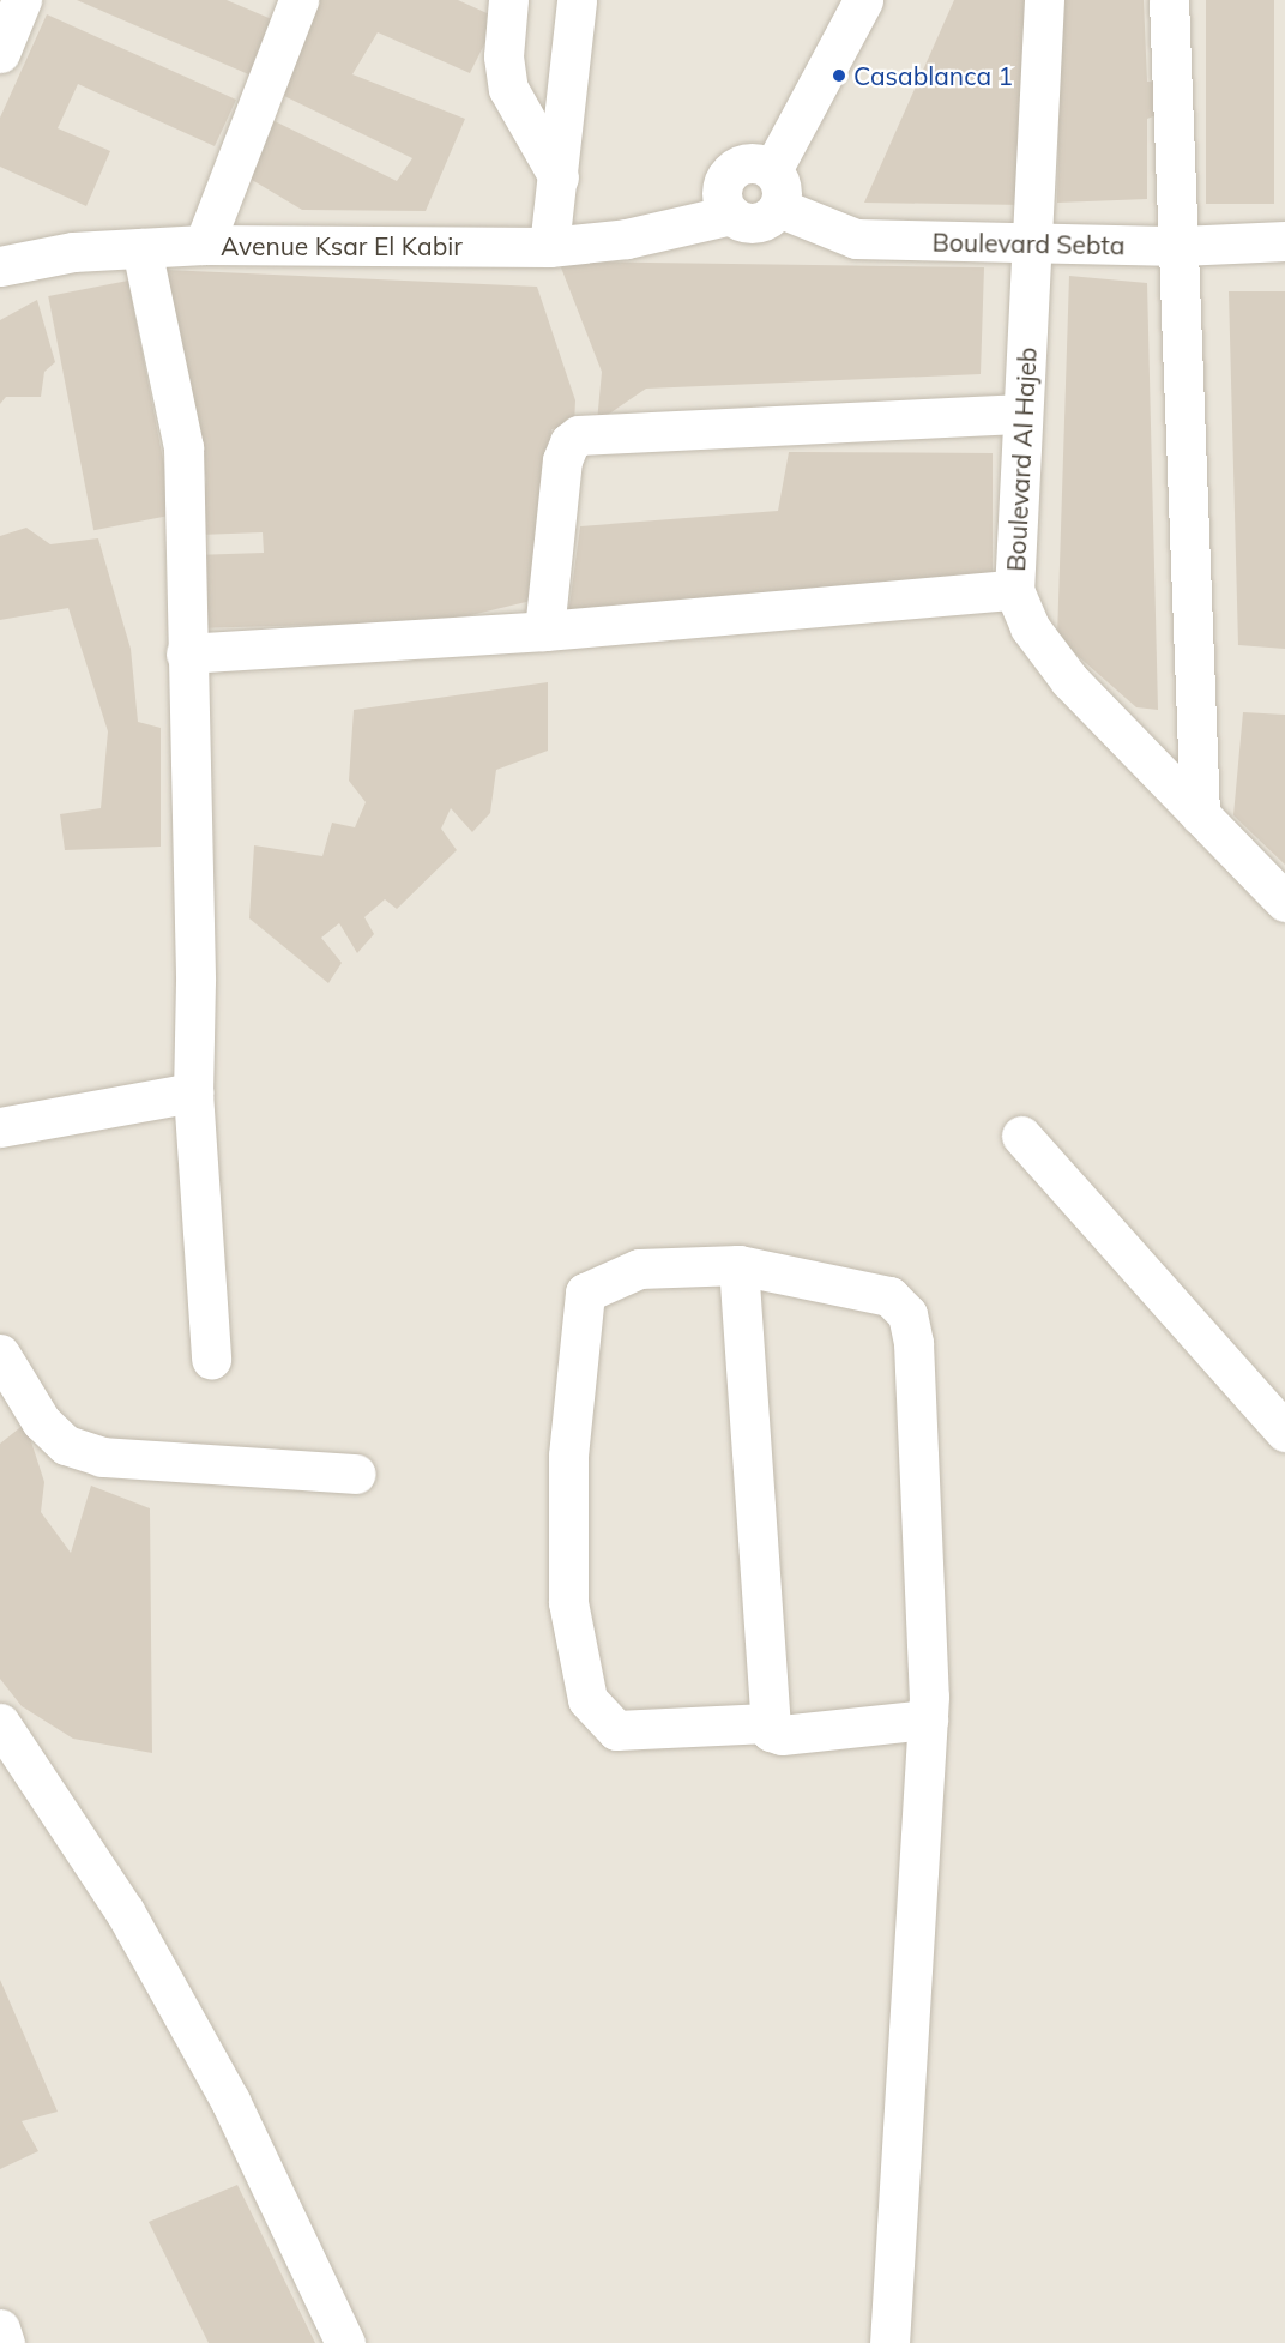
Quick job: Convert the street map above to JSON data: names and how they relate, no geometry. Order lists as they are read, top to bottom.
{
  "streets": {
    "street": ["Boulevard Sebta", "Avenue Ksar El Kabir", "Boulevard Al Hajeb"]
  },
  "crossings": [
    ["Boulevard Sebta", "Avenue Ksar El Kabir"],
    ["Boulevard Sebta", "Boulevard Al Hajeb"]
  ],
  "places": ["Casablanca 1"]
}
